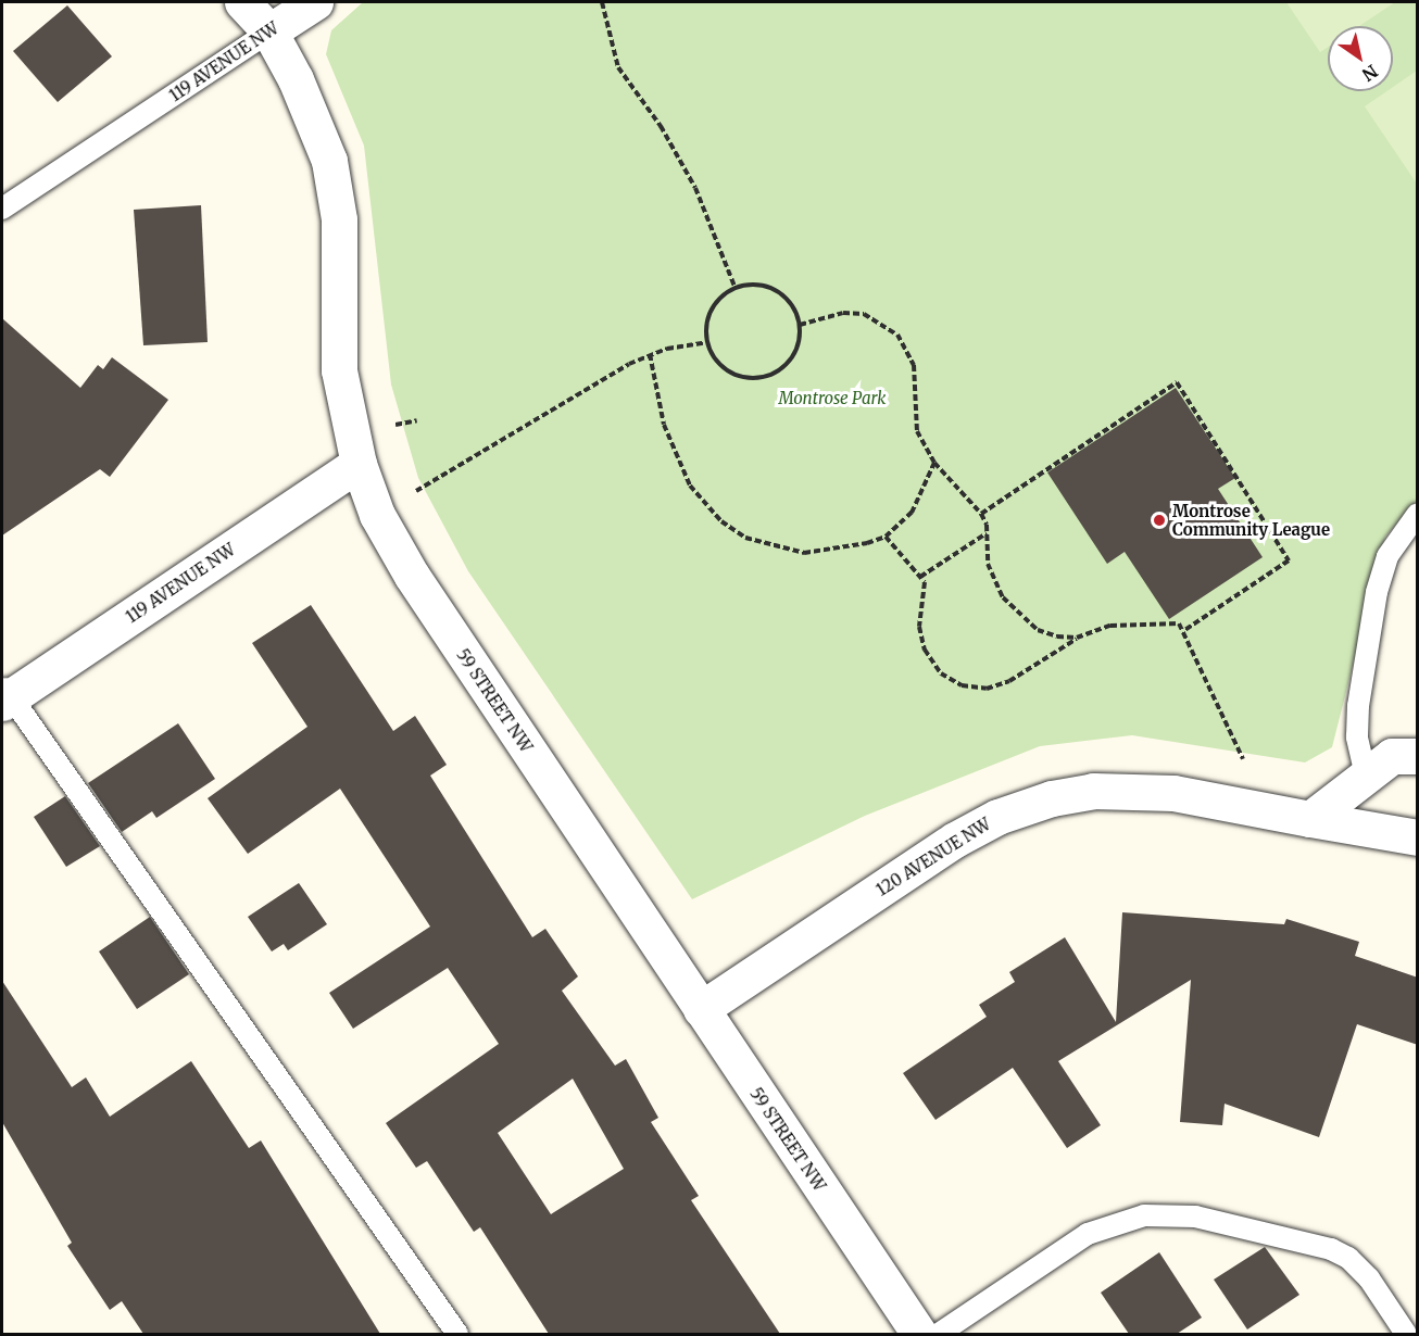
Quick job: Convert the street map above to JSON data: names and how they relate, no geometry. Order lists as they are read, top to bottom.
{
  "streets": {
    "street": ["119 AVENUE NW", "59 STREET NW", "120 AVENUE NW"]
  },
  "crossings": [
    ["119 AVENUE NW", "59 STREET NW"],
    ["59 STREET NW", "120 AVENUE NW"]
  ],
  "parks": ["Montrose Park"],
  "places": ["Montrose Community League"],
  "north": "bottom right"
}
